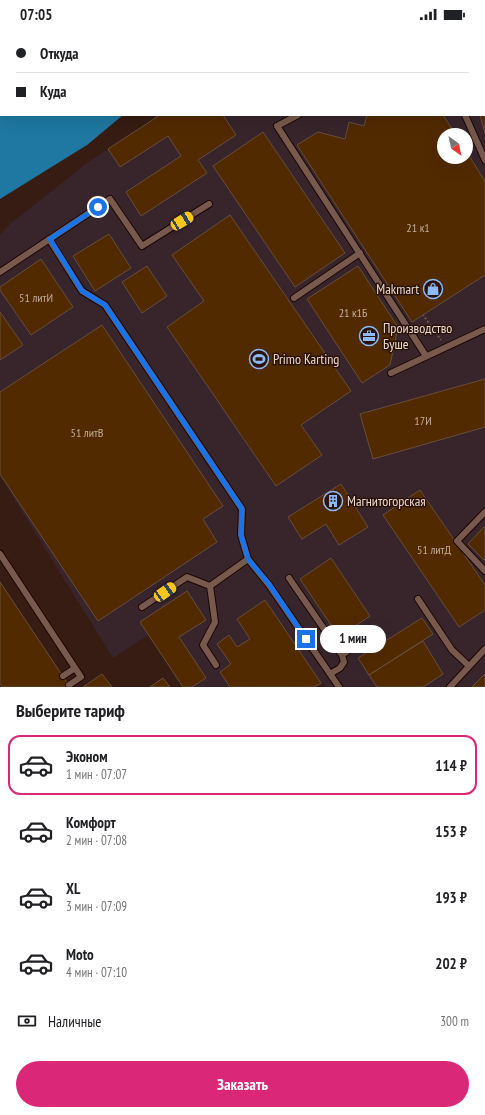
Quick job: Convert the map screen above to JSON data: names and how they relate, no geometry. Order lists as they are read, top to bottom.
{
  "places": {
    "shop": ["Makmart"],
    "office": ["Производство Буше"],
    "sports": ["Primo Karting"],
    "building": ["Магнитогорская"]
  },
  "house_numbers": [
    "21 к1",
    "51 литИ",
    "21 к1Б",
    "17И",
    "51 литВ",
    "51 литД"
  ],
  "north": "bottom right",
  "page": {
    "status": "07:05",
    "banner": ["Откуда", "Куда"],
    "bubble": "1 мин",
    "heading": "Выберите тариф",
    "list": [
      {
        "name": "Эконом",
        "note": "1 мин · 07:07",
        "value": "114 ₽"
      },
      {
        "name": "Комфорт",
        "note": "2 мин · 07:08",
        "value": "153 ₽"
      },
      {
        "name": "XL",
        "note": "3 мин · 07:09",
        "value": "193 ₽"
      },
      {
        "name": "Moto",
        "note": "4 мин · 07:10",
        "value": "202 ₽"
      }
    ],
    "pay": ["Наличные", "300 m"],
    "buttons": "Заказать"
  }
}
